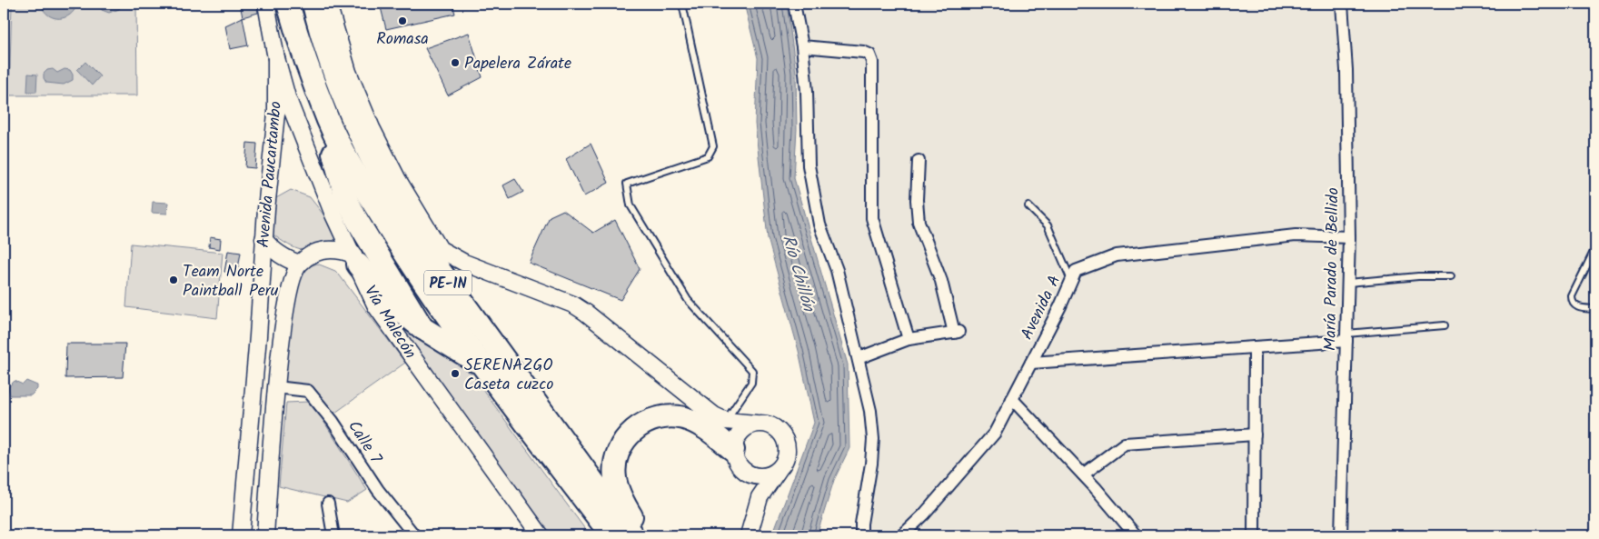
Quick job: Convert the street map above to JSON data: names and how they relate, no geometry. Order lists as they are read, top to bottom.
{
  "streets": {
    "highway": ["PE-1N"],
    "main road": ["Avenida Paucartambo", "Vía Malecón"],
    "street": ["María Parado de Bellido", "Avenida A", "Calle 7"]
  },
  "crossings": [
    ["Avenida Paucartambo", "Vía Malecón"],
    ["María Parado de Bellido", "Avenida A"]
  ],
  "water": ["Río Chillón"],
  "places": [
    "Romasa",
    "Papelera Zárate",
    "Team Norte Paintball Peru",
    "SERENAZGO Caseta cuzco"
  ]
}
